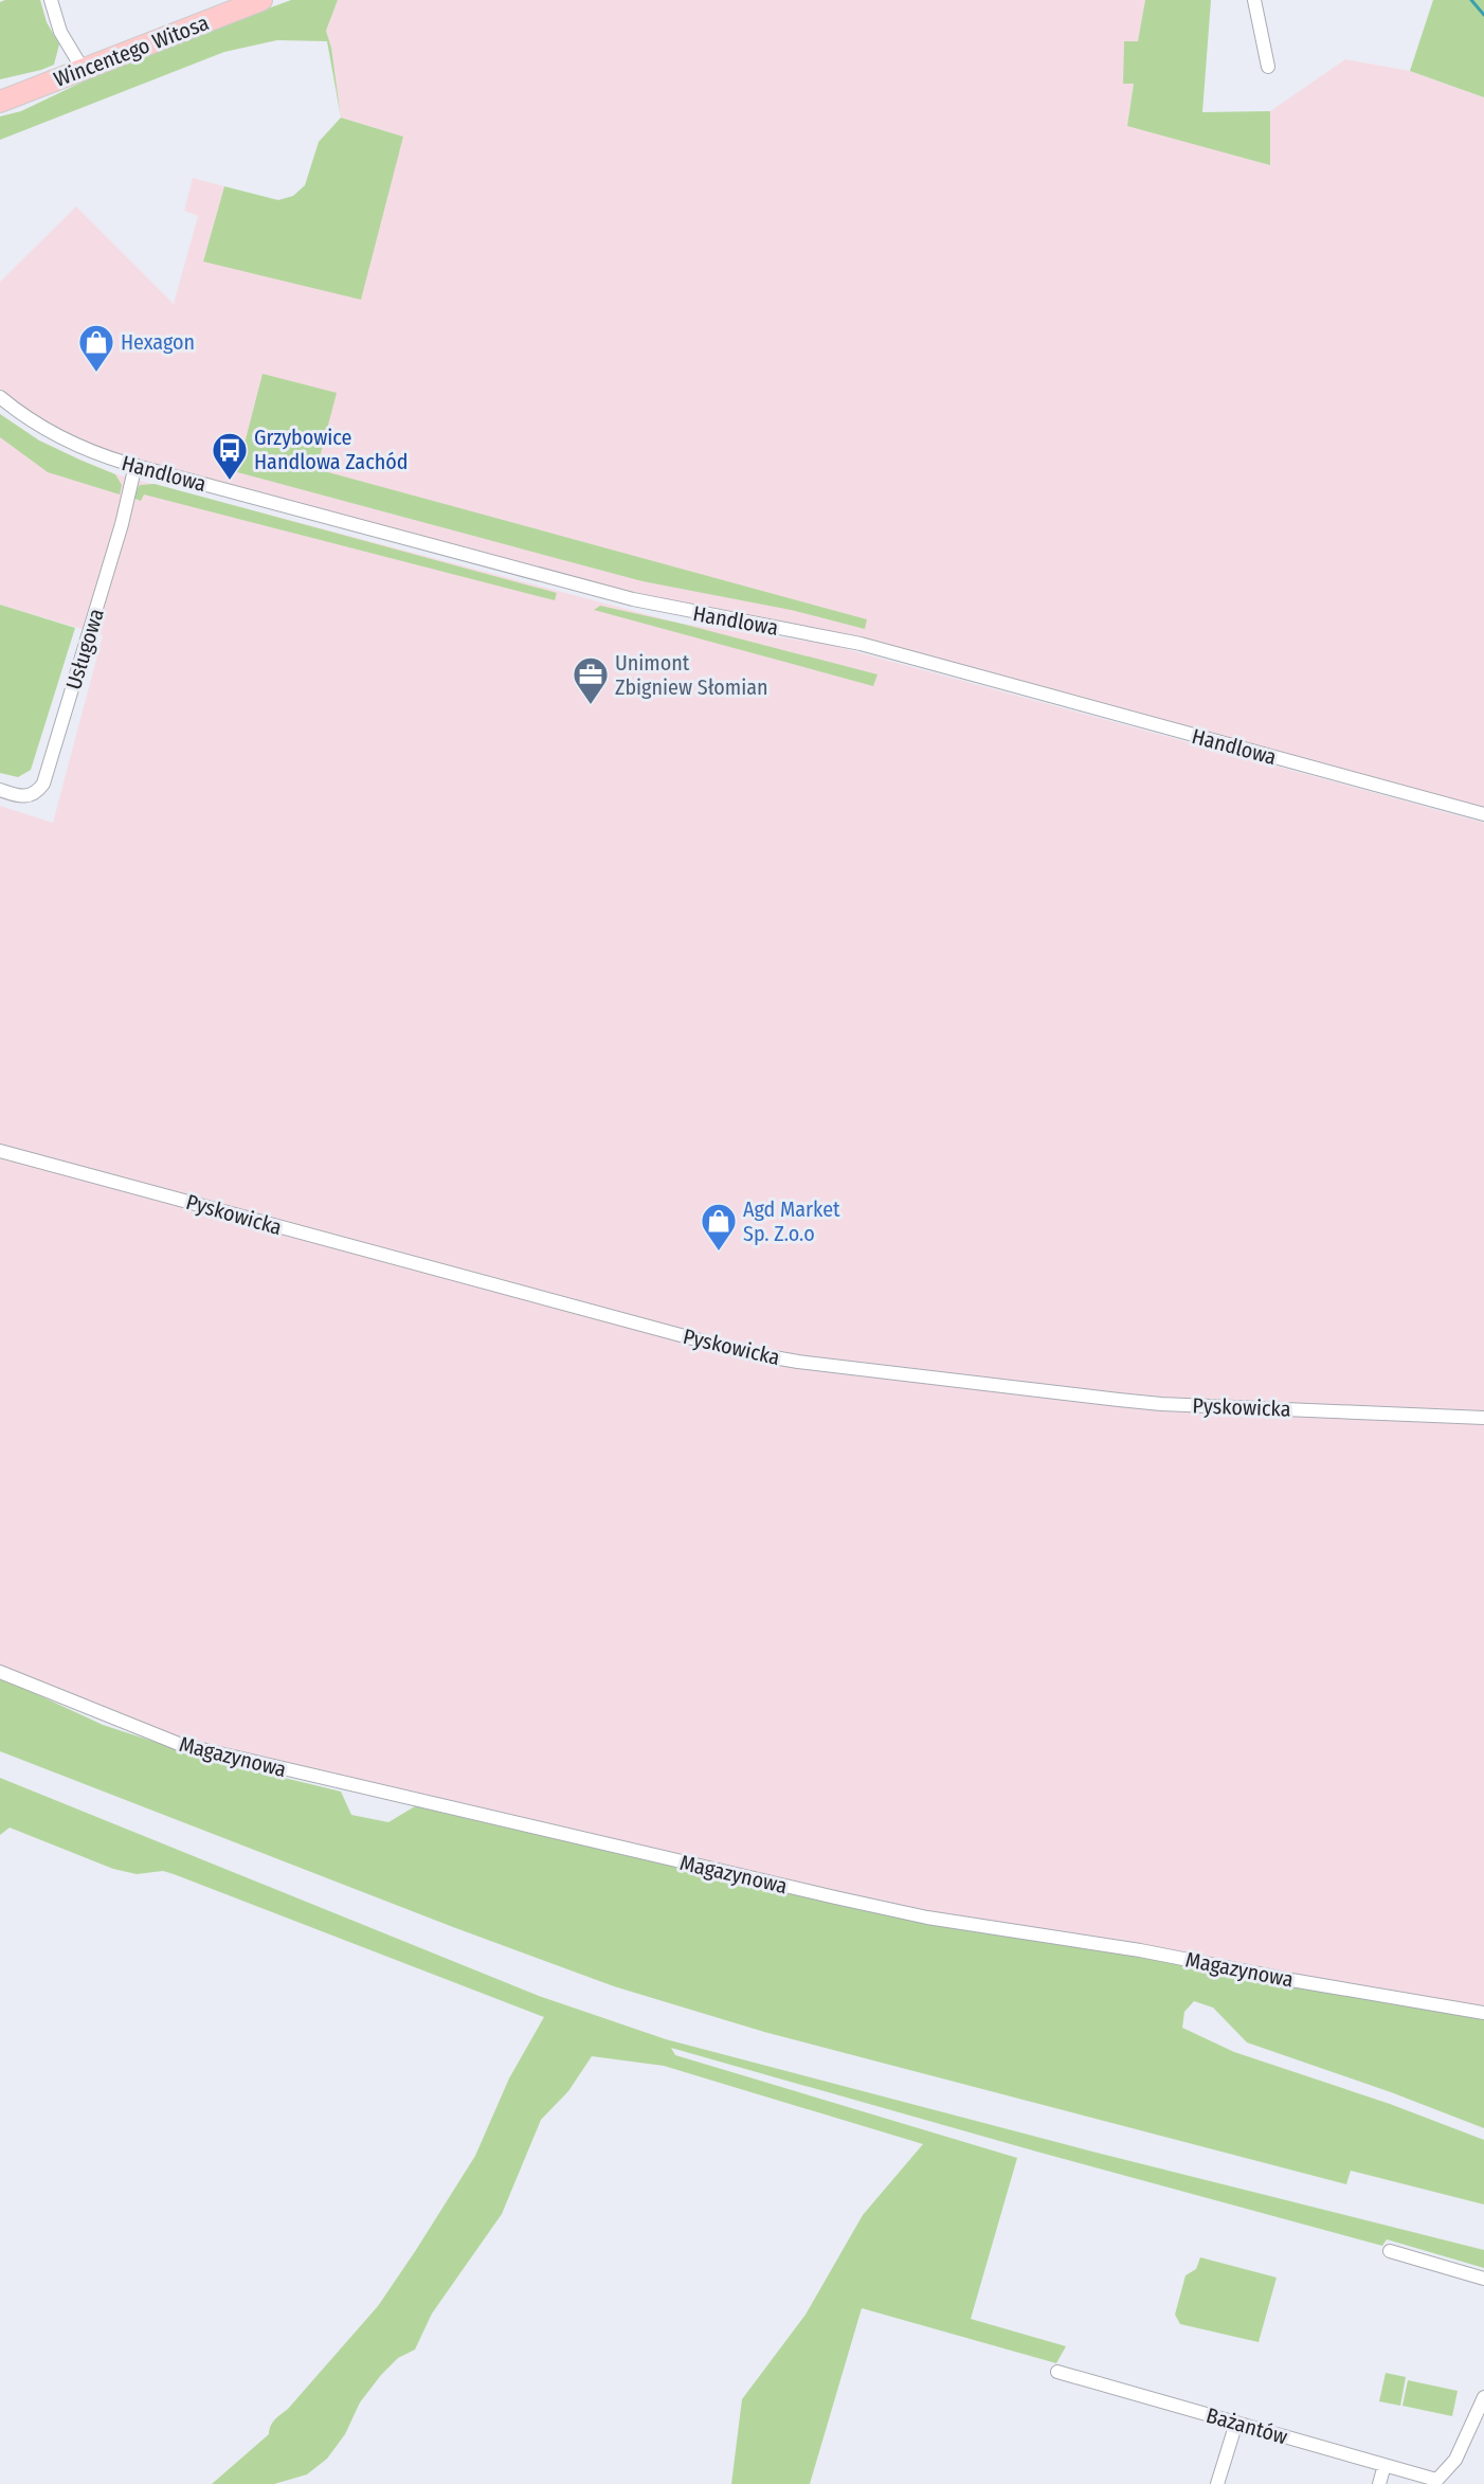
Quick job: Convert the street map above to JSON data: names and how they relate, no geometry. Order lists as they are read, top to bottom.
{
  "streets": {
    "main road": ["Wincentego Witosa"],
    "street": [
      "Handlowa",
      "Usługowa",
      "Pyskowicka",
      "Magazynowa",
      "Bażantów"
    ]
  },
  "crossings": [
    ["Handlowa", "Usługowa"]
  ],
  "places": {
    "shop": ["Hexagon", "Agd Market Sp. Z.o.o"],
    "bus stop": ["Grzybowice Handlowa Zachód"],
    "office": ["Unimont Zbigniew Słomian"]
  }
}
